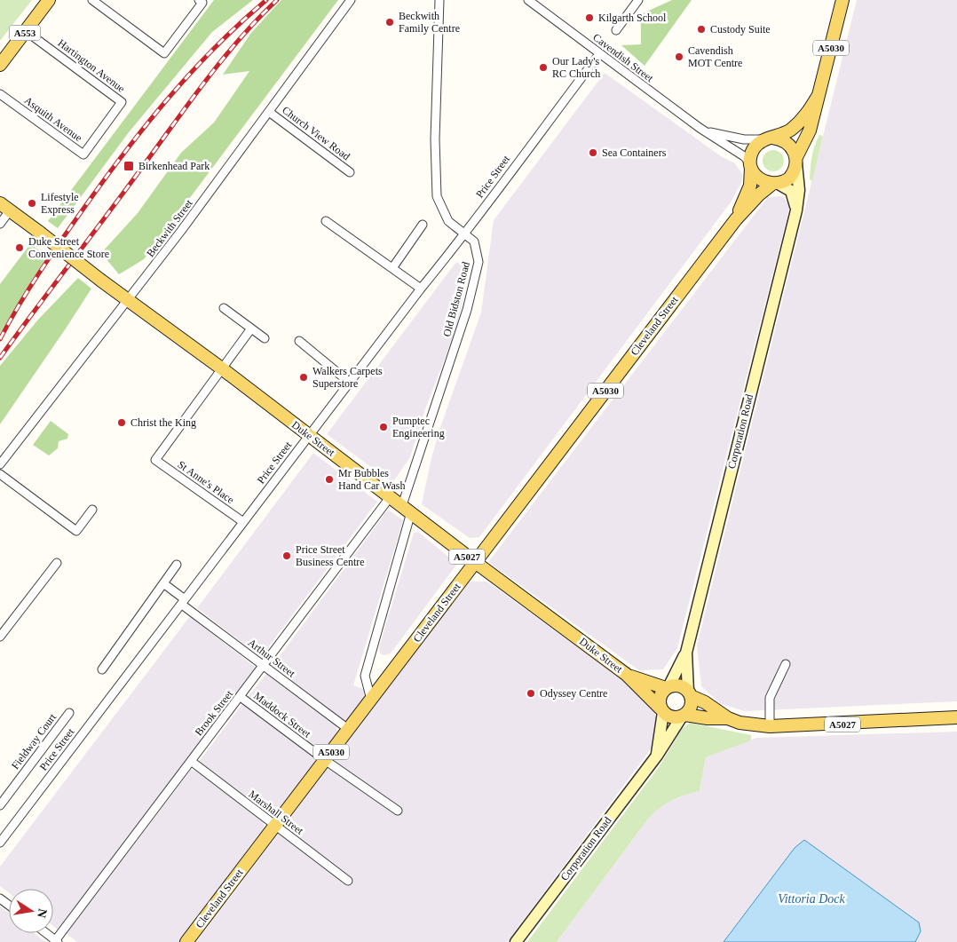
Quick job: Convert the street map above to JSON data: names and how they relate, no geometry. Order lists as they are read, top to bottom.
{
  "streets": {
    "main road": [
      "A553",
      "A5030",
      "Cleveland Street",
      "Corporation Road",
      "Duke Street",
      "A5027"
    ],
    "street": [
      "Cavendish Street",
      "Hartington Avenue",
      "Asquith Avenue",
      "Church View Road",
      "Price Street",
      "Beckwith Street",
      "Old Bidston Road",
      "St Anne's Place",
      "Arthur Street",
      "Brook Street",
      "Maddock Street",
      "Fieldway Court",
      "Marshall Street"
    ]
  },
  "crossings": [
    ["A553", "Hartington Avenue"],
    ["A5030", "Cavendish Street"],
    ["A5030", "Cleveland Street"],
    ["A5030", "Corporation Road"],
    ["Cavendish Street", "Price Street"],
    ["Cavendish Street", "Cleveland Street"],
    ["Cavendish Street", "Corporation Road"],
    ["Hartington Avenue", "Asquith Avenue"],
    ["Church View Road", "Beckwith Street"],
    ["Price Street", "Old Bidston Road"],
    ["Price Street", "Duke Street"],
    ["Price Street", "St Anne's Place"],
    ["Price Street", "Arthur Street"],
    ["Beckwith Street", "Duke Street"],
    ["Old Bidston Road", "Cleveland Street"],
    ["Old Bidston Road", "Duke Street"],
    ["Cleveland Street", "Corporation Road"],
    ["Cleveland Street", "Duke Street"],
    ["Cleveland Street", "Arthur Street"],
    ["Cleveland Street", "Maddock Street"],
    ["Cleveland Street", "Marshall Street"],
    ["Corporation Road", "Duke Street"],
    ["Corporation Road", "A5027"],
    ["Duke Street", "St Anne's Place"],
    ["Duke Street", "A5027"],
    ["Duke Street", "Brook Street"],
    ["Arthur Street", "Brook Street"],
    ["Brook Street", "Maddock Street"],
    ["Brook Street", "Marshall Street"]
  ],
  "water": ["Vittoria Dock"],
  "places": {
    "other": [
      "Kilgarth School",
      "Beckwith Family Centre",
      "Custody Suite",
      "Cavendish MOT Centre",
      "Our Lady's RC Church",
      "Sea Containers",
      "Lifestyle Express",
      "Duke Street Convenience Store",
      "Walkers Carpets Superstore",
      "Christ the King",
      "Pumptec Engineering",
      "Mr Bubbles Hand Car Wash",
      "Price Street Business Centre",
      "Odyssey Centre"
    ],
    "transit": ["Birkenhead Park"]
  },
  "north": "right"
}
